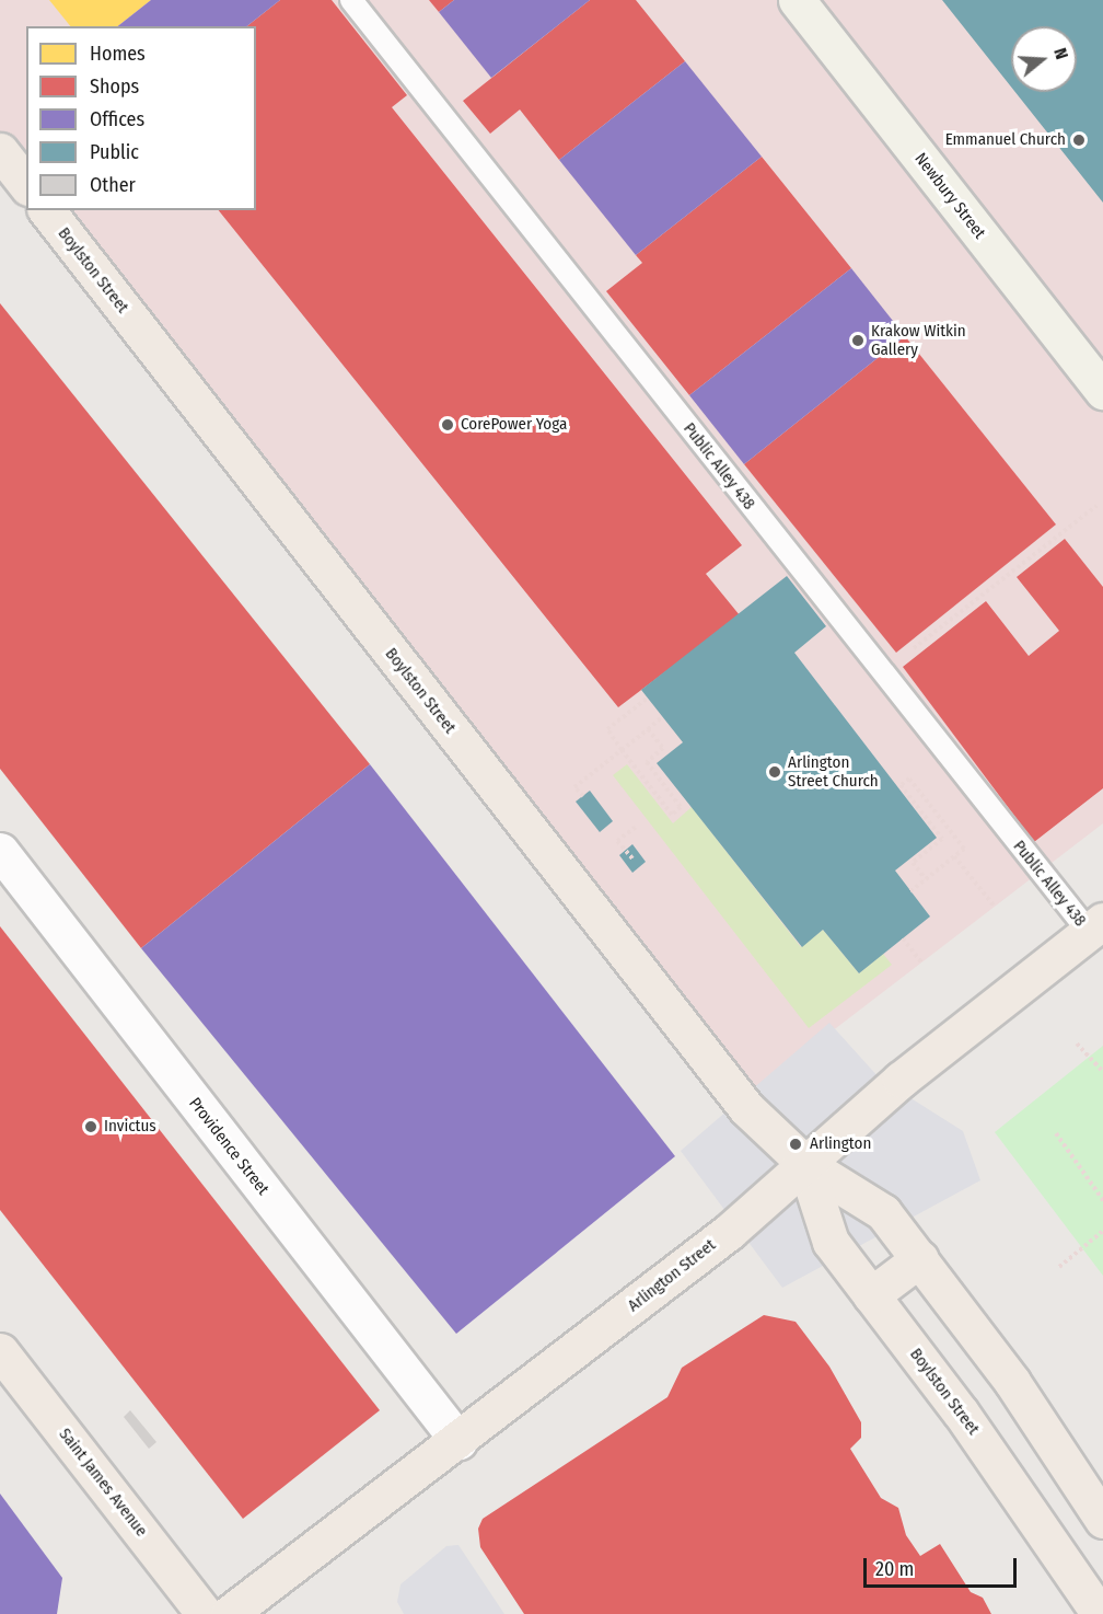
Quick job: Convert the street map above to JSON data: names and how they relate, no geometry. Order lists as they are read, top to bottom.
{
  "streets": {
    "main road": [
      "Newbury Street",
      "Boylston Street",
      "Arlington Street",
      "Saint James Avenue"
    ],
    "street": ["Providence Street"],
    "lane": ["Public Alley 438"]
  },
  "crossings": [
    ["Boylston Street", "Arlington Street"],
    ["Public Alley 438", "Arlington Street"],
    ["Providence Street", "Arlington Street"]
  ],
  "places": [
    "Emmanuel Church",
    "Krakow Witkin Gallery",
    "CorePower Yoga",
    "Arlington Street Church",
    "Invictus",
    "Arlington"
  ],
  "legend": [
    "Homes",
    "Shops",
    "Offices",
    "Public",
    "Other"
  ],
  "scale_bar": "20 m",
  "north": "right"
}
